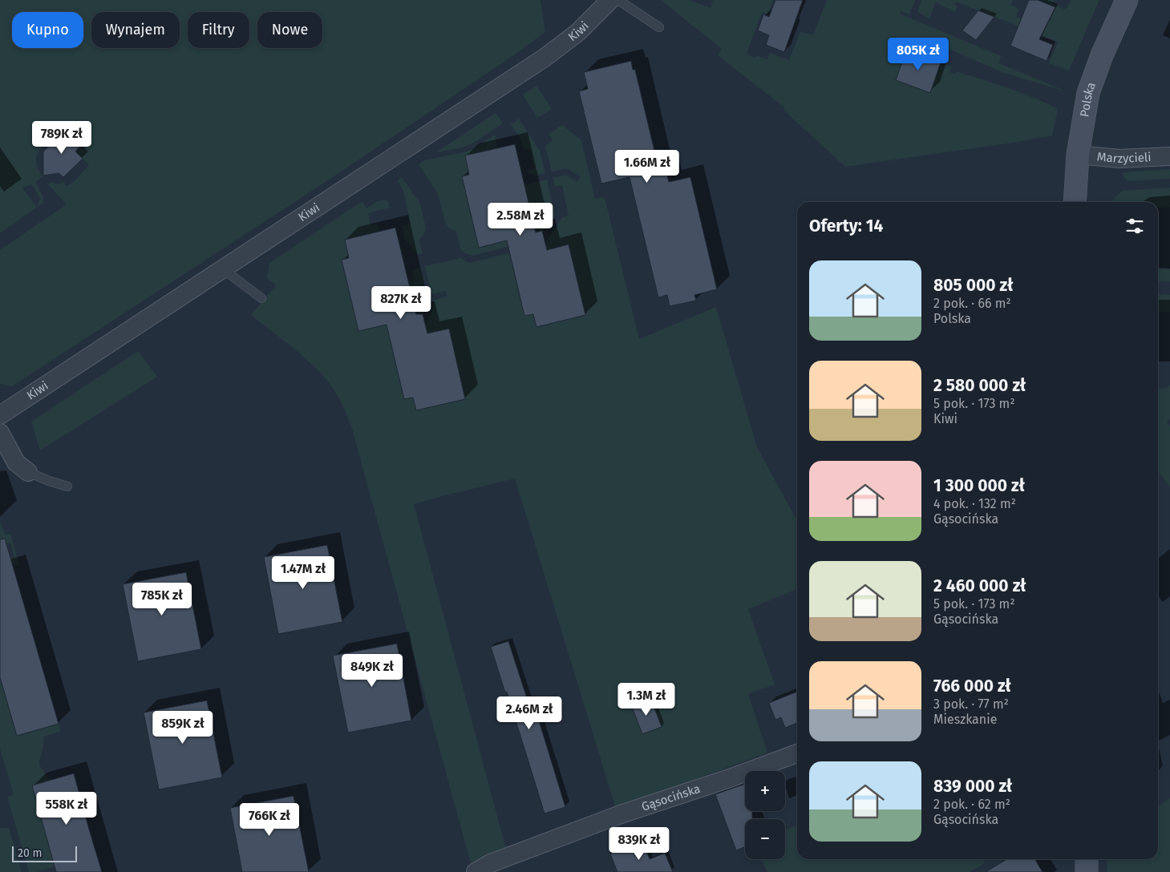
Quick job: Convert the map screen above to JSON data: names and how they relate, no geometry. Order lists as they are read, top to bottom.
{
  "streets": {
    "street": [
      "Kiwi",
      "Polska",
      "Marzycieli",
      "Gąsocińska"
    ]
  },
  "crossings": [
    ["Polska", "Marzycieli"]
  ],
  "scale_bar": "20 m",
  "page": {
    "chip": [
      "Kupno",
      "Wynajem",
      "Filtry",
      "Nowe"
    ],
    "price": [
      "805K zł",
      "789K zł",
      "1.66M zł",
      "2.58M zł",
      "827K zł",
      "1.47M zł",
      "785K zł",
      "849K zł",
      "1.3M zł",
      "2.46M zł",
      "859K zł",
      "558K zł",
      "766K zł",
      "839K zł"
    ],
    "heading": "Oferty: 14",
    "list": [
      {
        "name": "805 000 zł",
        "note": "2 pok. · 66 m² · Polska"
      },
      {
        "name": "2 580 000 zł",
        "note": "5 pok. · 173 m² · Kiwi"
      },
      {
        "name": "1 300 000 zł",
        "note": "4 pok. · 132 m² · Gąsocińska"
      },
      {
        "name": "2 460 000 zł",
        "note": "5 pok. · 173 m² · Gąsocińska"
      },
      {
        "name": "766 000 zł",
        "note": "3 pok. · 77 m² · Mieszkanie"
      },
      {
        "name": "839 000 zł",
        "note": "2 pok. · 62 m² · Gąsocińska"
      }
    ],
    "map_buttons": ["+", "−"],
    "scale": "20 m"
  }
}
